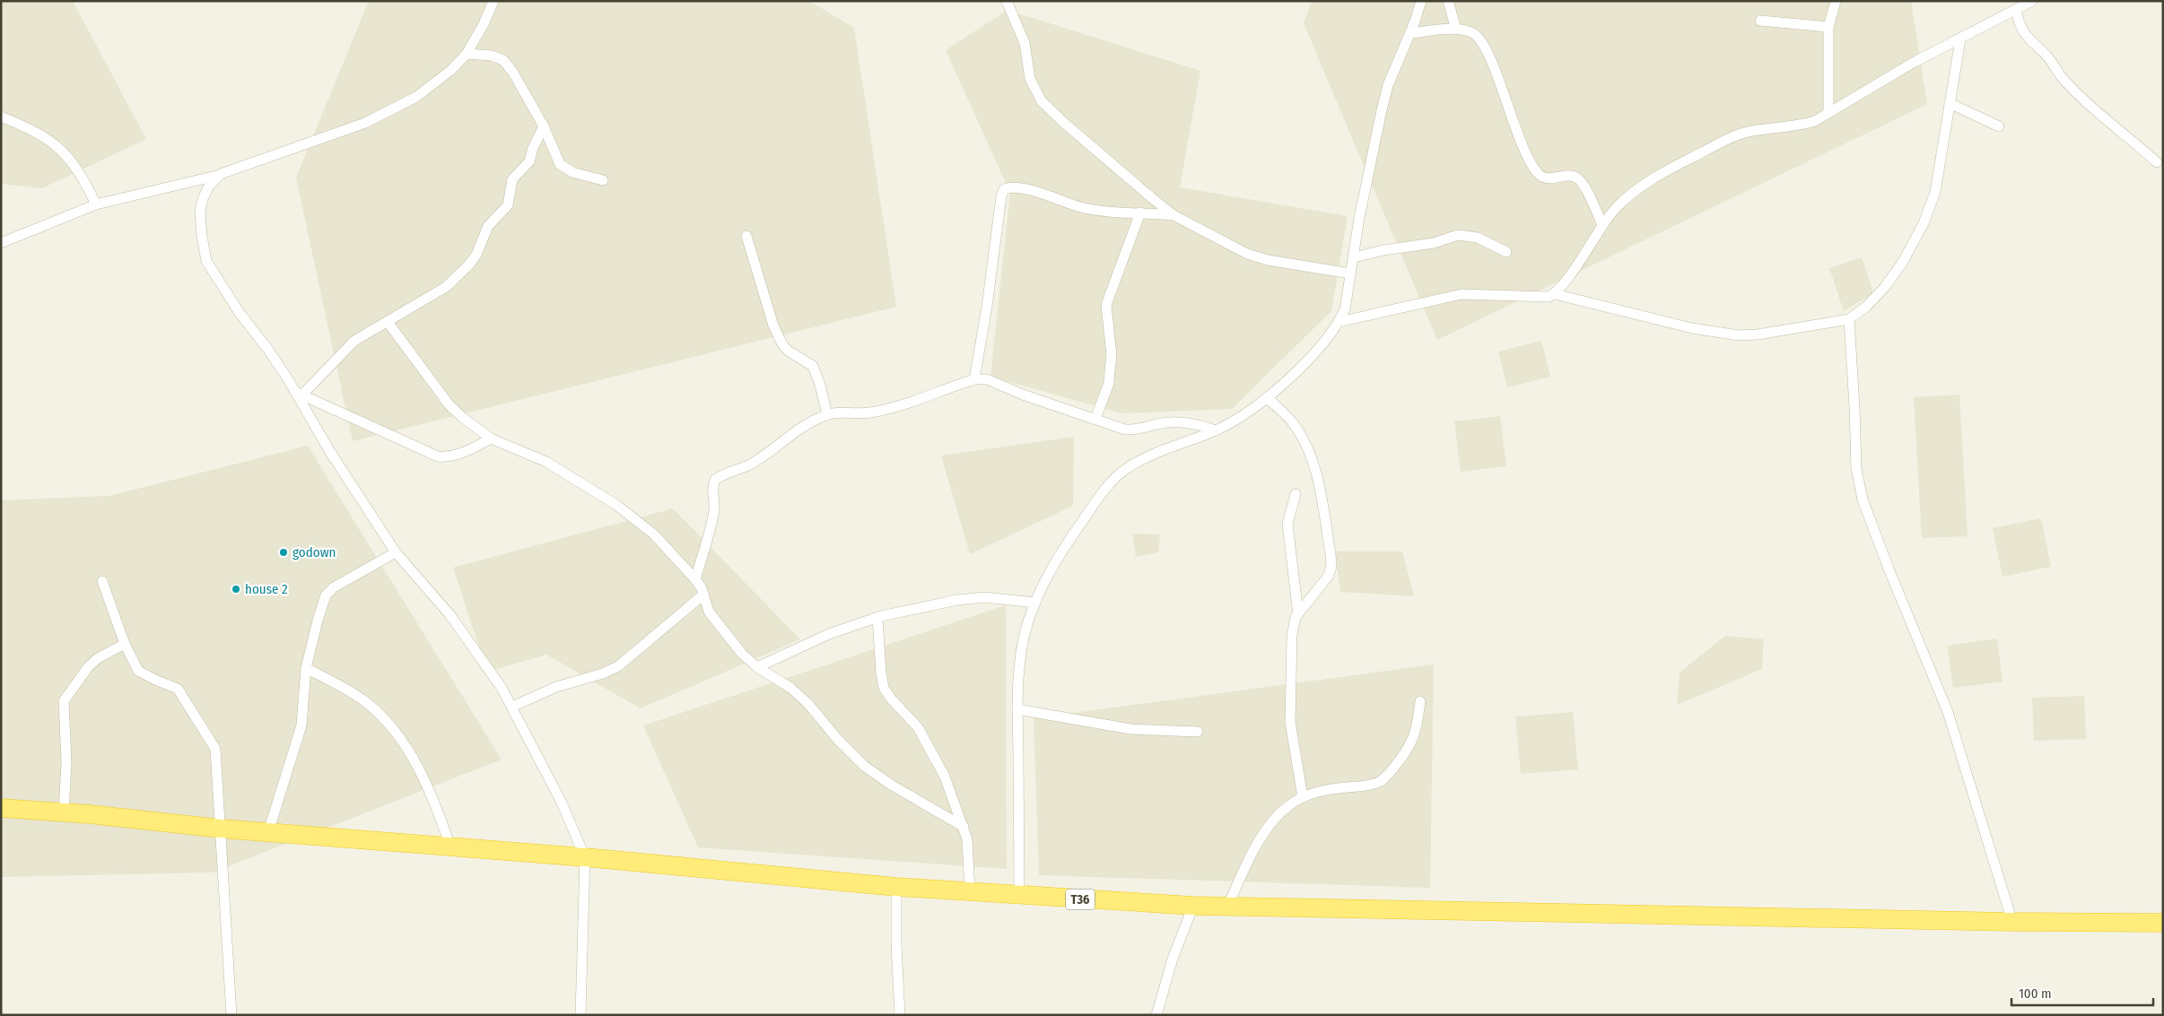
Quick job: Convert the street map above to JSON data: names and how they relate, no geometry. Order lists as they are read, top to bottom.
{
  "streets": {
    "highway": ["T36"]
  },
  "places": ["godown", "house 2"],
  "scale_bar": "100 m"
}
